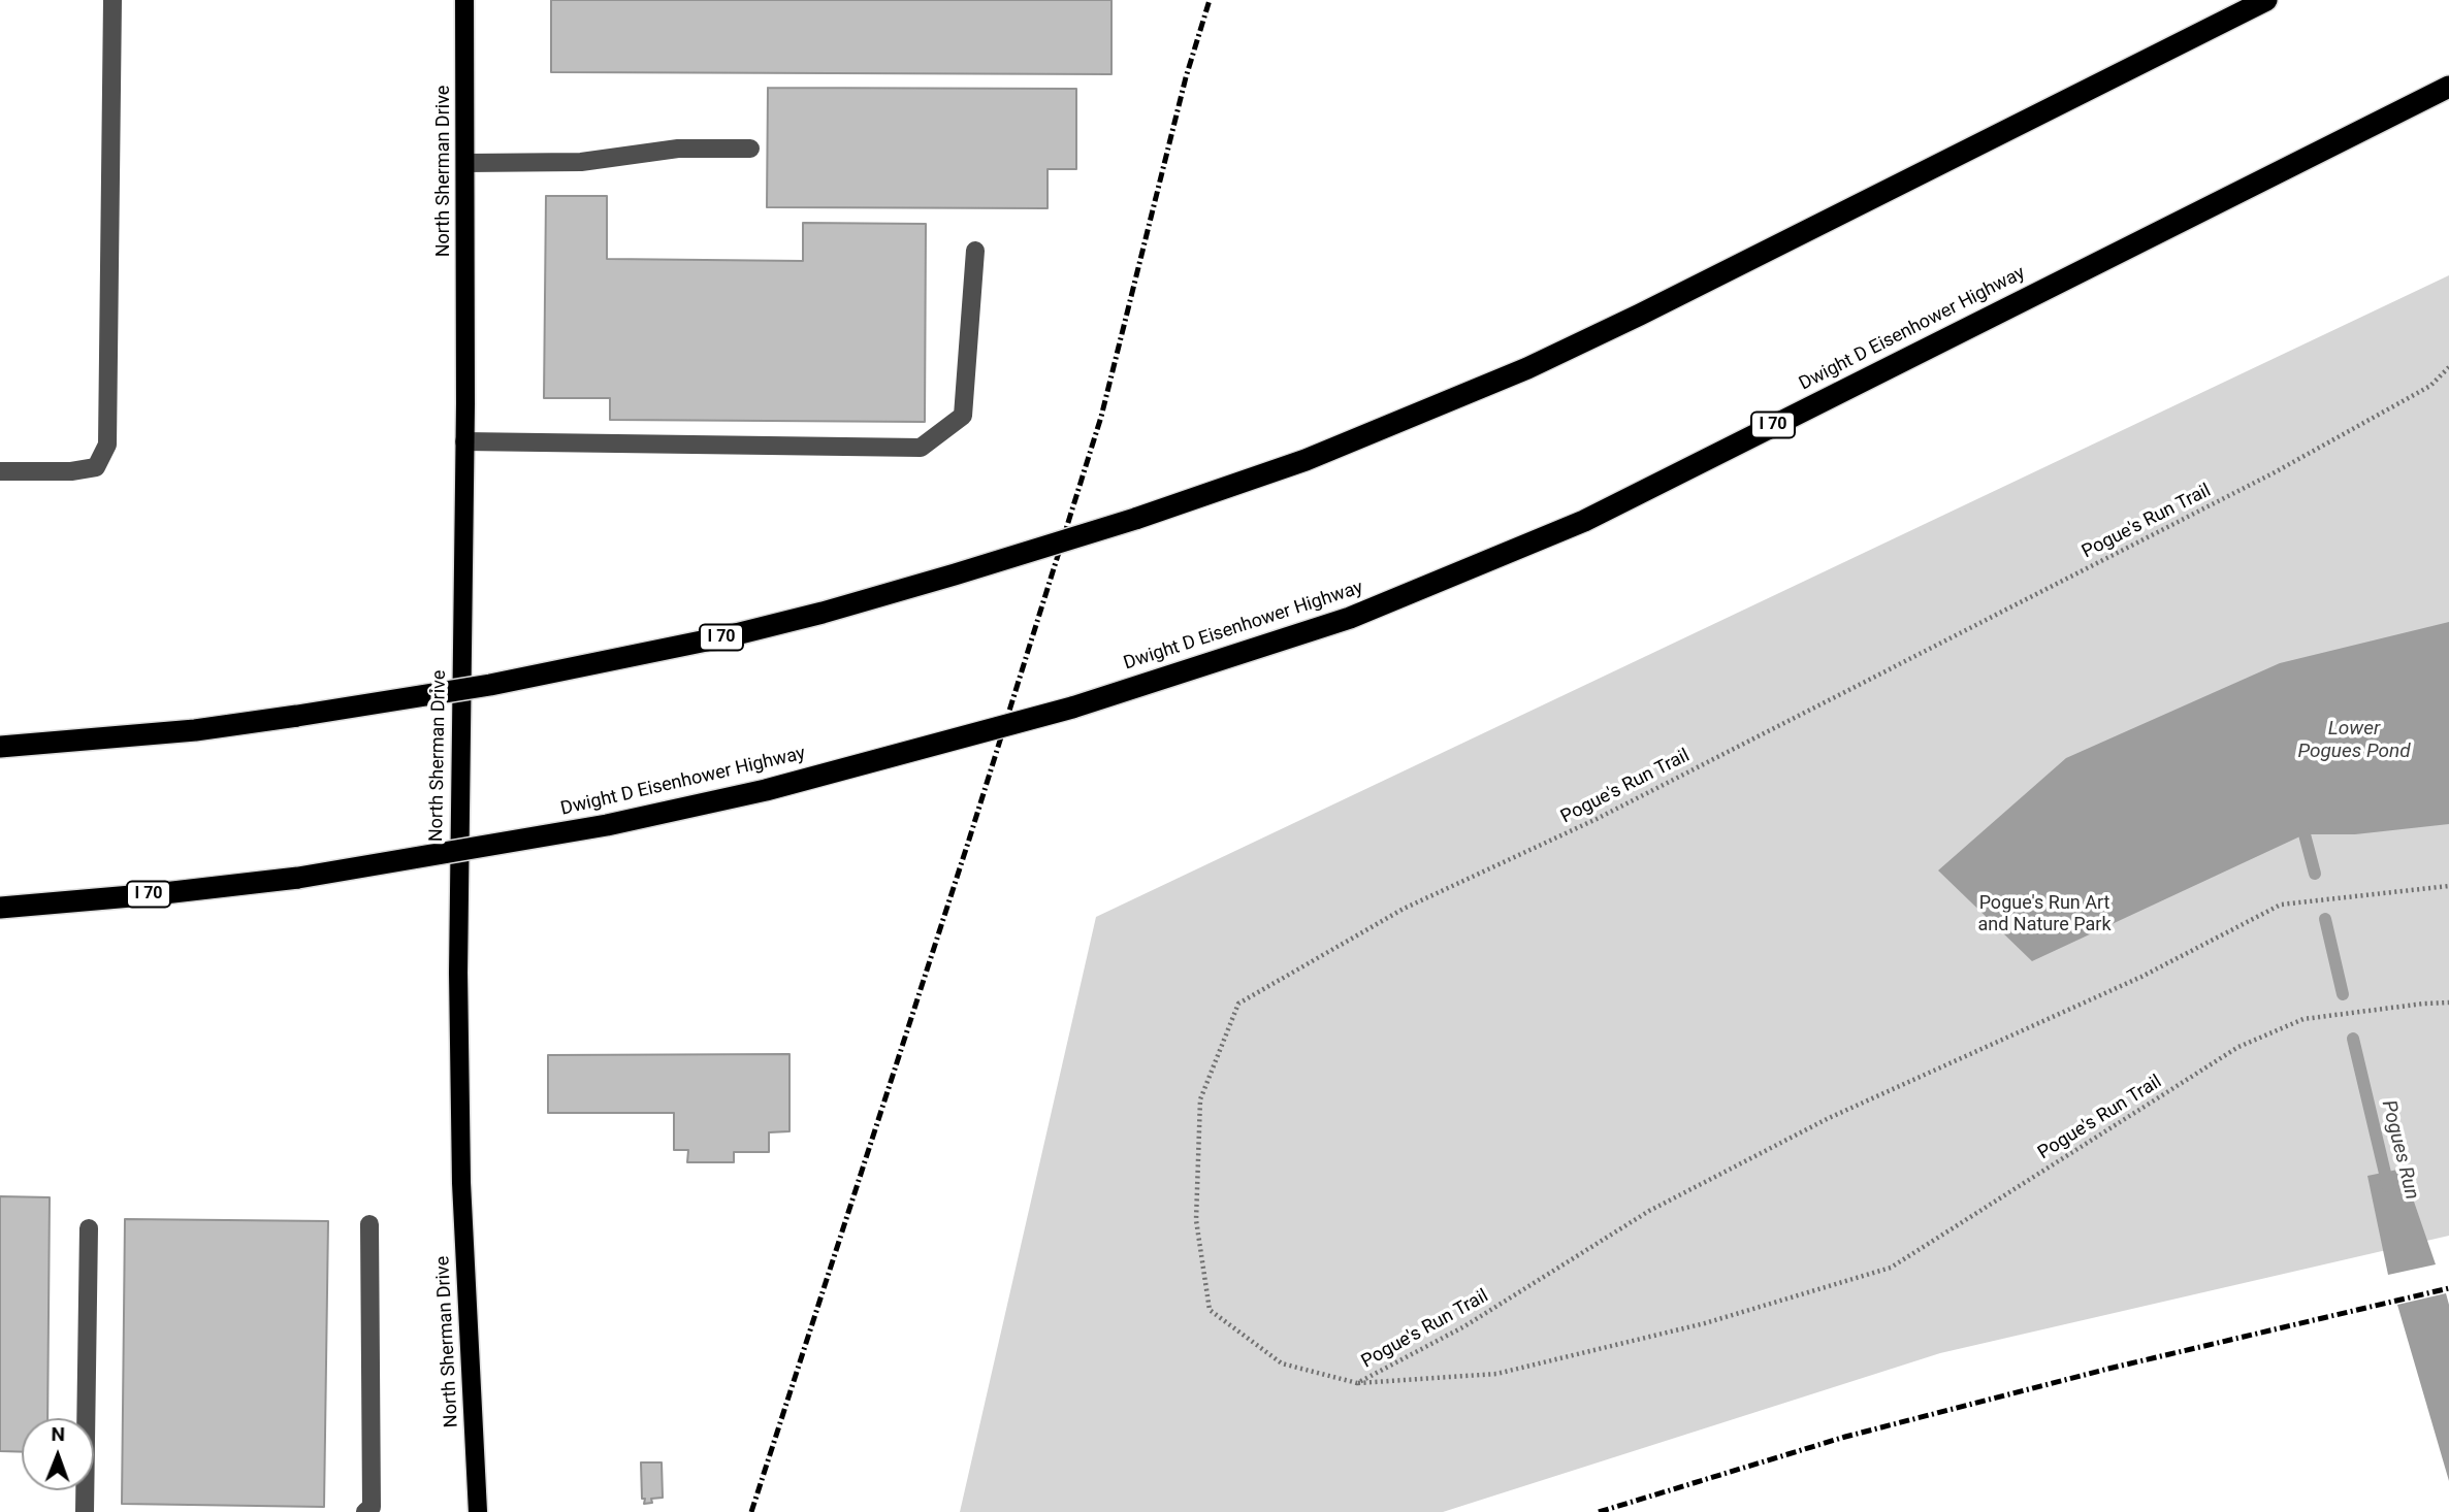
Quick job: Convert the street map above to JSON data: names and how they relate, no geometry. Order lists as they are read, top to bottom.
{
  "streets": {
    "highway": ["Dwight D Eisenhower Highway", "I 70"],
    "main road": ["North Sherman Drive"],
    "path": ["Pogue's Run Trail"]
  },
  "water": ["Lower Pogues Pond", "Pogues Run"],
  "parks": ["Pogue's Run Art and Nature Park"],
  "north": "top"
}
